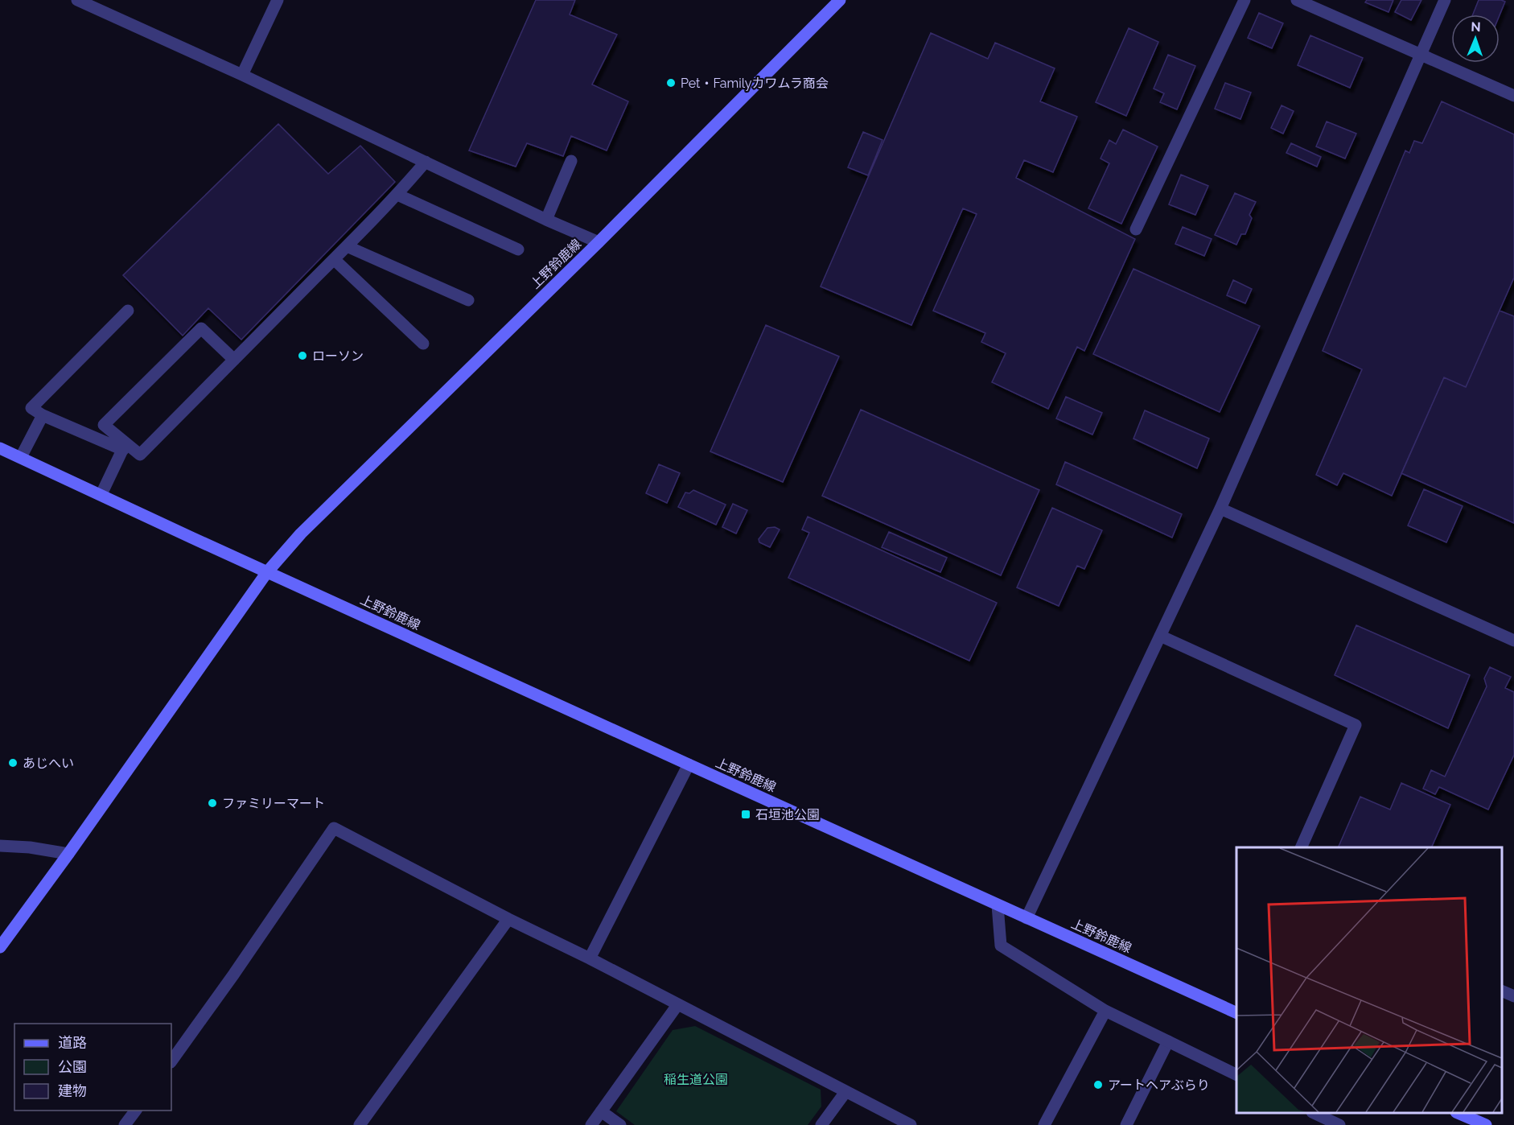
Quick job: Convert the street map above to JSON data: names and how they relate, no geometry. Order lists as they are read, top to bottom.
{
  "streets": {
    "main road": ["上野鈴鹿線"]
  },
  "parks": ["稲生道公園"],
  "places": {
    "other": [
      "Pet・Familyカワムラ商会",
      "ローソン",
      "あじへい",
      "ファミリーマート",
      "アートヘアぶらり"
    ],
    "transit": ["石垣池公園"]
  },
  "legend": ["道路", "公園", "建物"],
  "north": "top"
}
